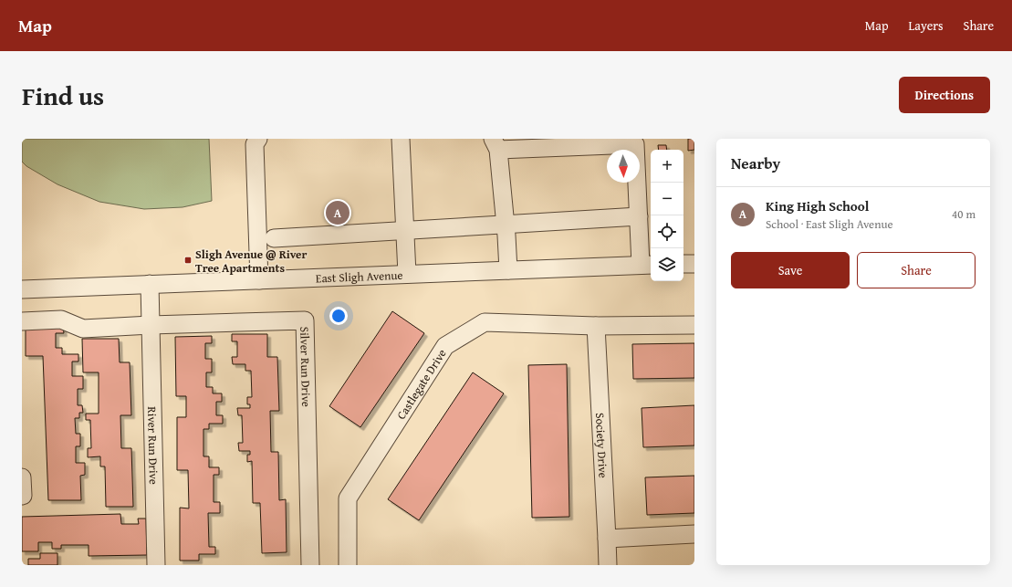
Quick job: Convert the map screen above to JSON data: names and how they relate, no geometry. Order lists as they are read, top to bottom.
{
  "streets": {
    "street": [
      "East Sligh Avenue",
      "Silver Run Drive",
      "Castlegate Drive",
      "River Run Drive",
      "Society Drive"
    ]
  },
  "crossings": [
    ["Silver Run Drive", "River Run Drive"],
    ["Castlegate Drive", "Society Drive"]
  ],
  "places": {
    "transit": ["Sligh Avenue @ River Tree Apartments"]
  },
  "north": "bottom",
  "page": {
    "header": "Map",
    "nav": ["Map", "Layers", "Share"],
    "title": "Find us",
    "buttons": [
      "Directions",
      ["Save", "Share"]
    ],
    "heading": "Nearby",
    "map_buttons": ["+", "−"],
    "list": [
      {
        "mark": "A",
        "name": "King High School",
        "note": "School · East Sligh Avenue",
        "value": "40 m"
      }
    ],
    "pins": "A"
  }
}
